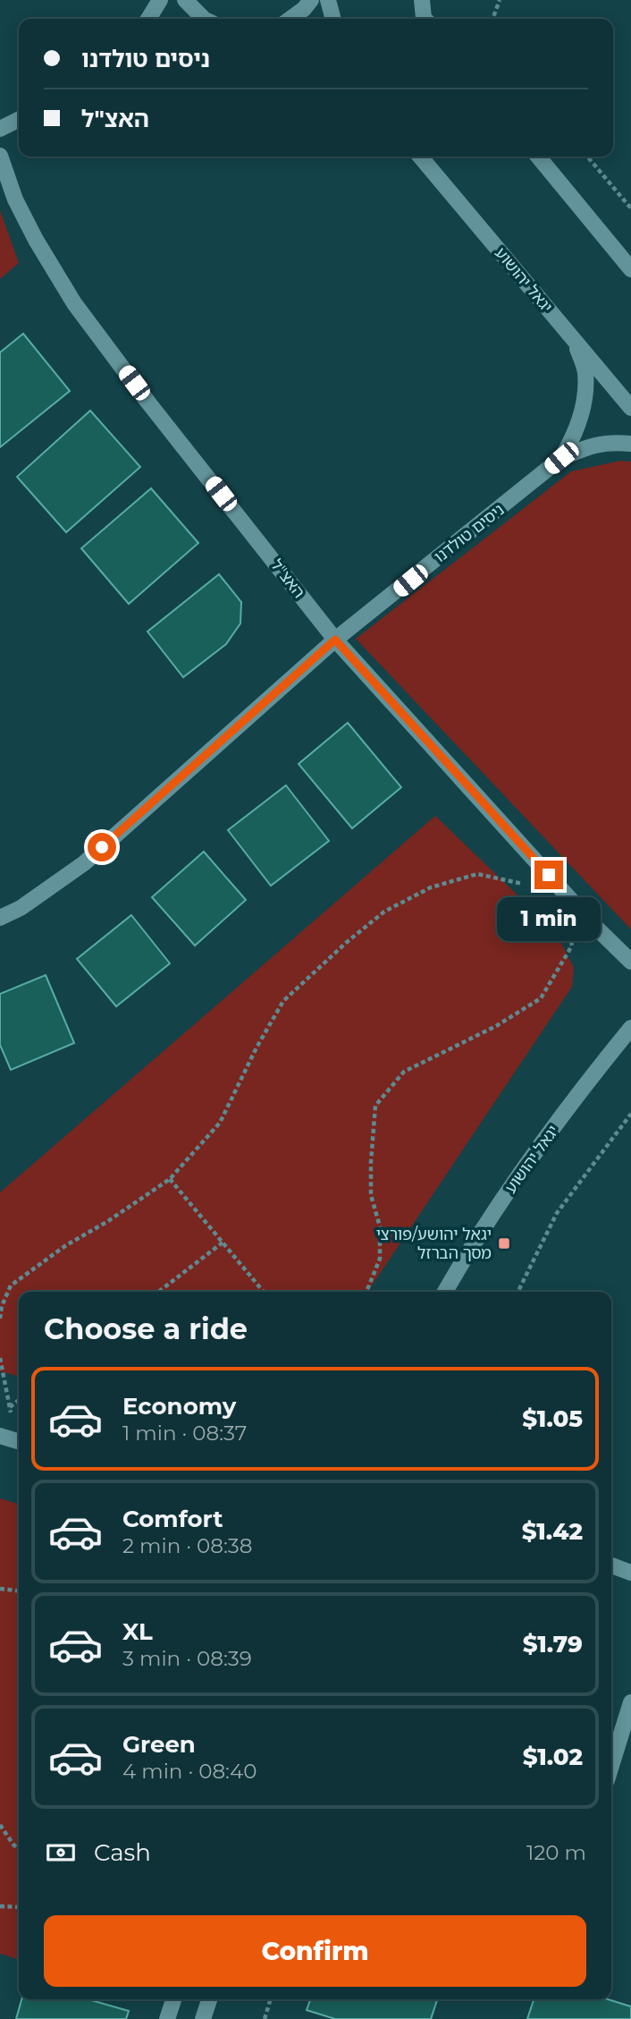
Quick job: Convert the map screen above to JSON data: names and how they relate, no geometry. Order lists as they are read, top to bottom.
{
  "streets": {
    "street": ["יגאל יהושוע", "ניסים טולדנו", "האצ\"ל"]
  },
  "crossings": [
    ["יגאל יהושוע", "ניסים טולדנו"],
    ["ניסים טולדנו", "האצ\"ל"]
  ],
  "places": {
    "transit": ["יגאל יהושע/פורצי מסך הברזל"]
  },
  "page": {
    "banner": ["ניסים טולדנו", "האצ\"ל"],
    "bubble": "1 min",
    "heading": "Choose a ride",
    "list": [
      {
        "name": "Economy",
        "note": "1 min · 08:37",
        "value": "$1.05"
      },
      {
        "name": "Comfort",
        "note": "2 min · 08:38",
        "value": "$1.42"
      },
      {
        "name": "XL",
        "note": "3 min · 08:39",
        "value": "$1.79"
      },
      {
        "name": "Green",
        "note": "4 min · 08:40",
        "value": "$1.02"
      }
    ],
    "pay": ["Cash", "120 m"],
    "buttons": "Confirm"
  }
}
